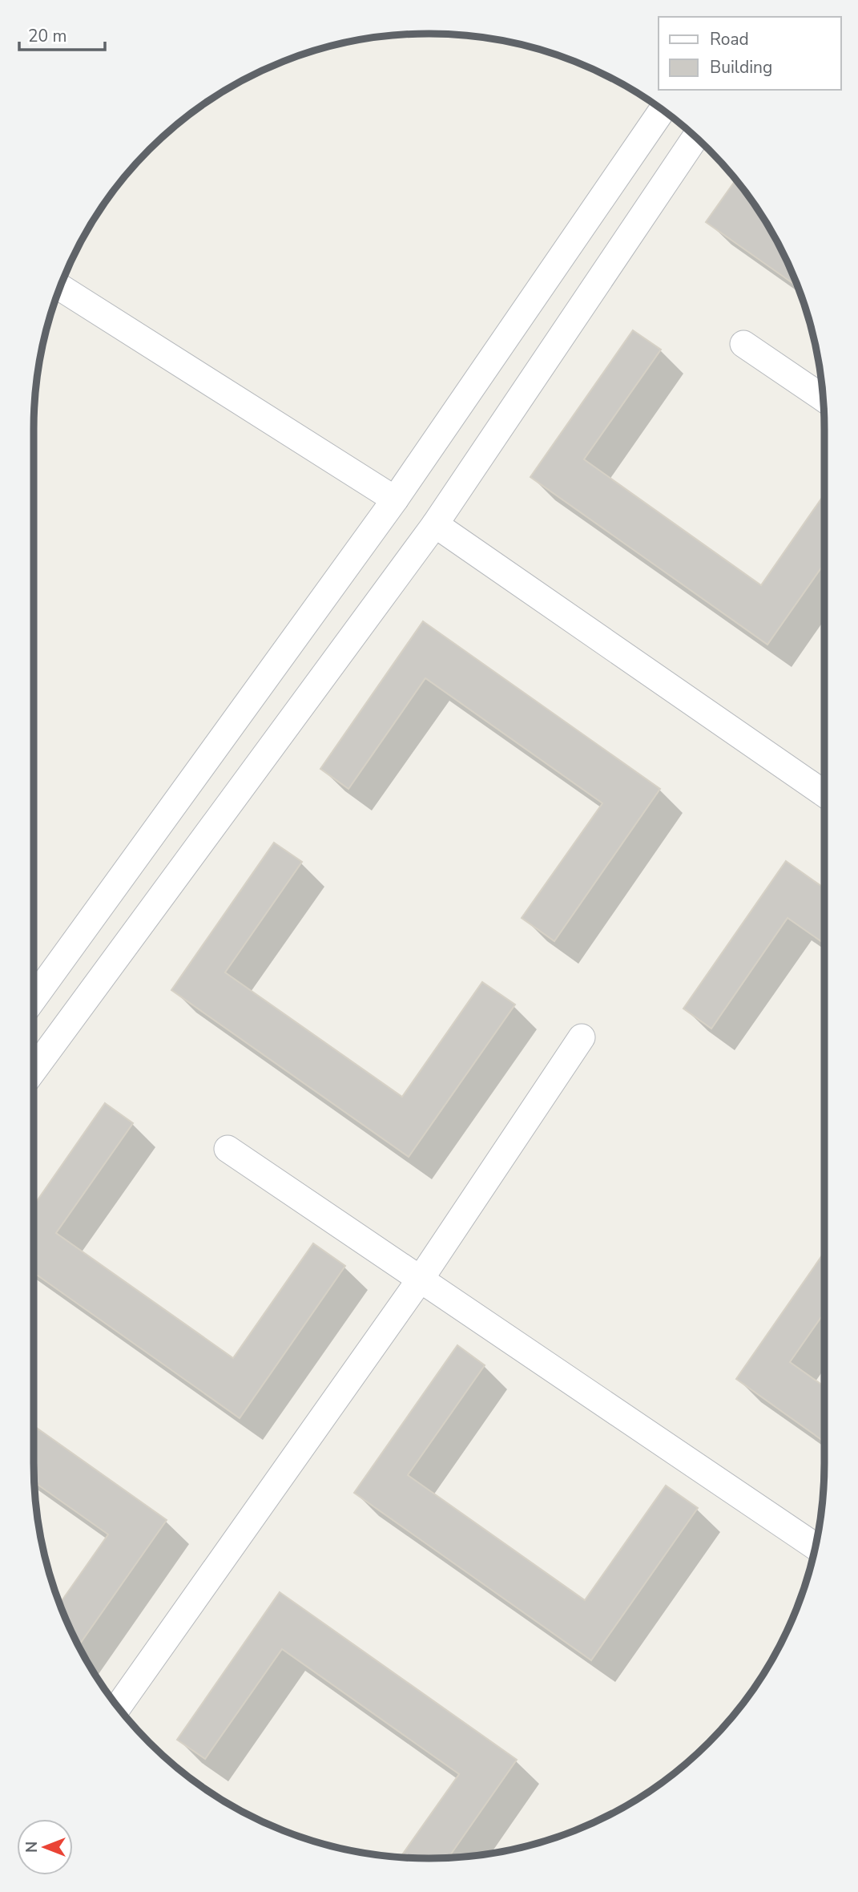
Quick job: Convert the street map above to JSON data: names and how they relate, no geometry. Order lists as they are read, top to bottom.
{
  "legend": ["Road", "Building"],
  "scale_bar": "20 m",
  "north": "left"
}
